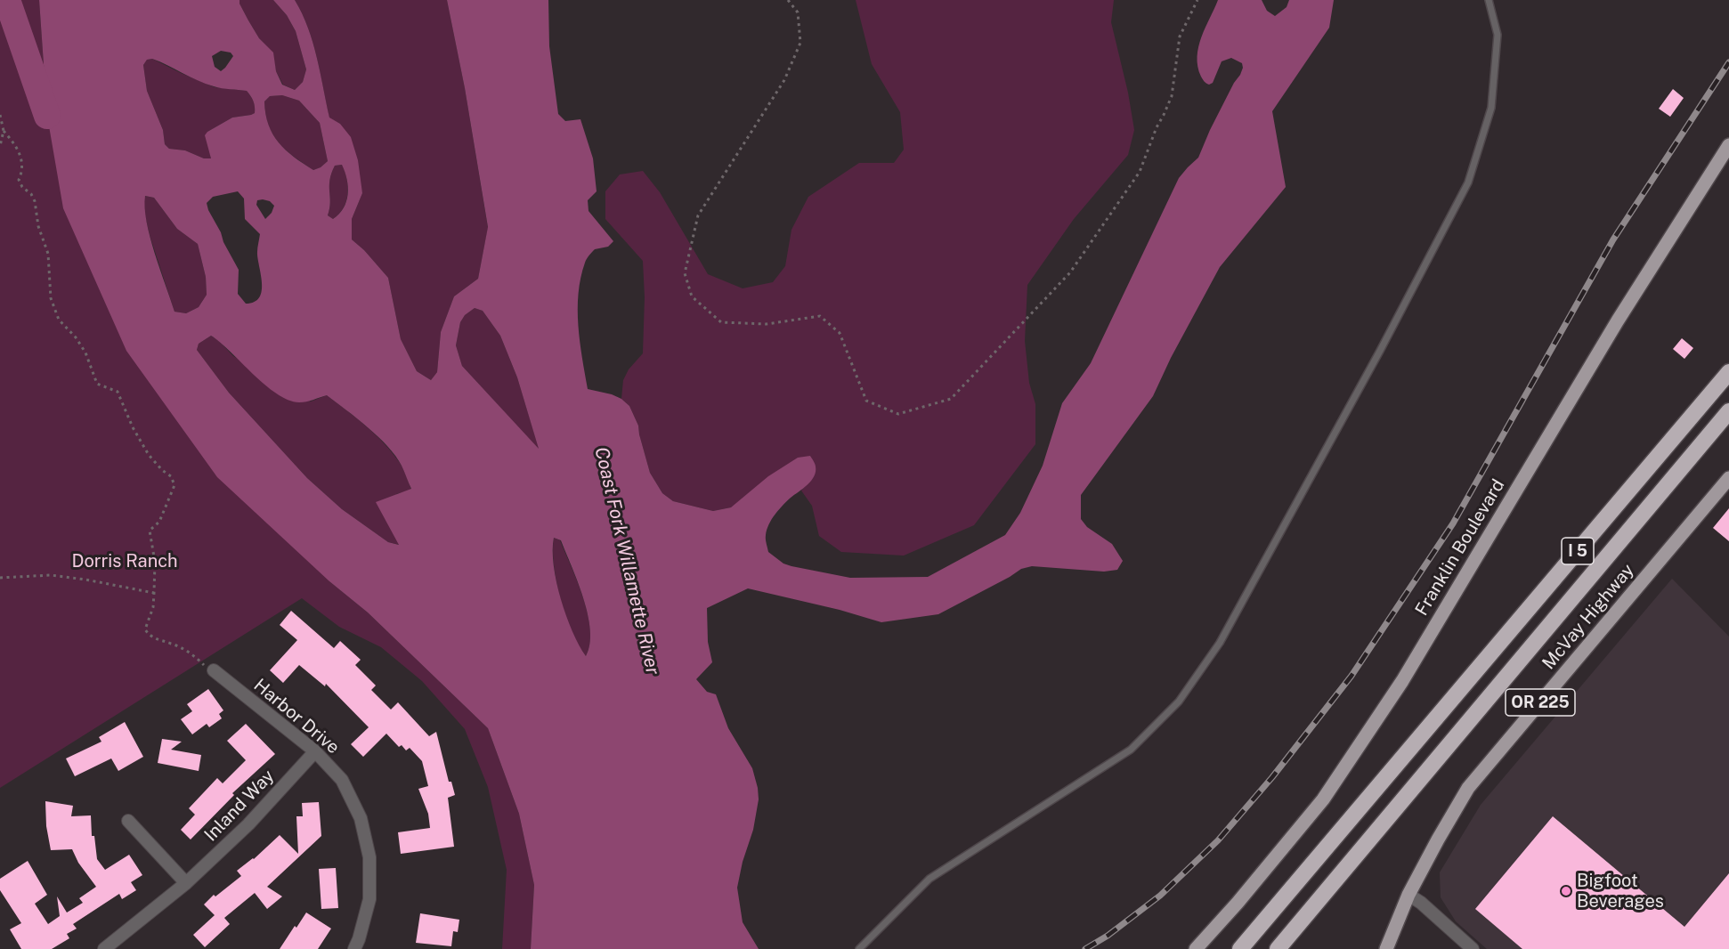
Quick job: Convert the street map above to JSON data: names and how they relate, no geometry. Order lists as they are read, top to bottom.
{
  "streets": {
    "highway": ["I 5"],
    "main road": ["Franklin Boulevard", "McVay Highway", "OR 225"],
    "street": ["Harbor Drive", "Inland Way"]
  },
  "crossings": [
    ["Harbor Drive", "Inland Way"]
  ],
  "water": ["Coast Fork Willamette River"],
  "parks": ["Dorris Ranch"],
  "places": ["Bigfoot Beverages"]
}
